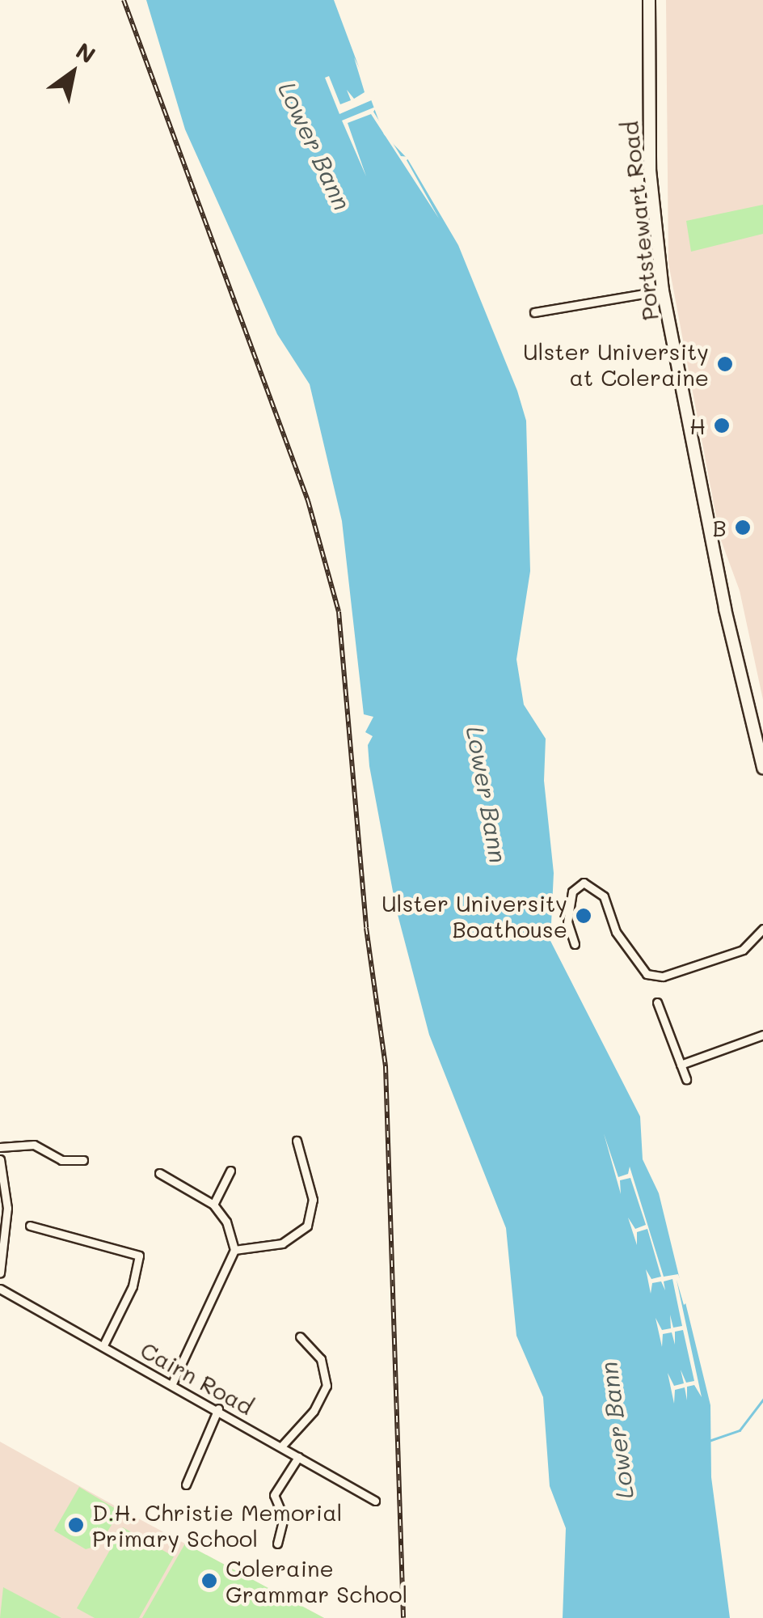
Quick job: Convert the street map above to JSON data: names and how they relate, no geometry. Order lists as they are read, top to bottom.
{
  "streets": {
    "main road": ["Portstewart Road"],
    "street": ["Cairn Road"]
  },
  "water": ["Lower Bann"],
  "places": [
    "Ulster University at Coleraine",
    "H",
    "B",
    "Ulster University Boathouse",
    "D.H. Christie Memorial Primary School",
    "Coleraine Grammar School"
  ],
  "north": "top right"
}
